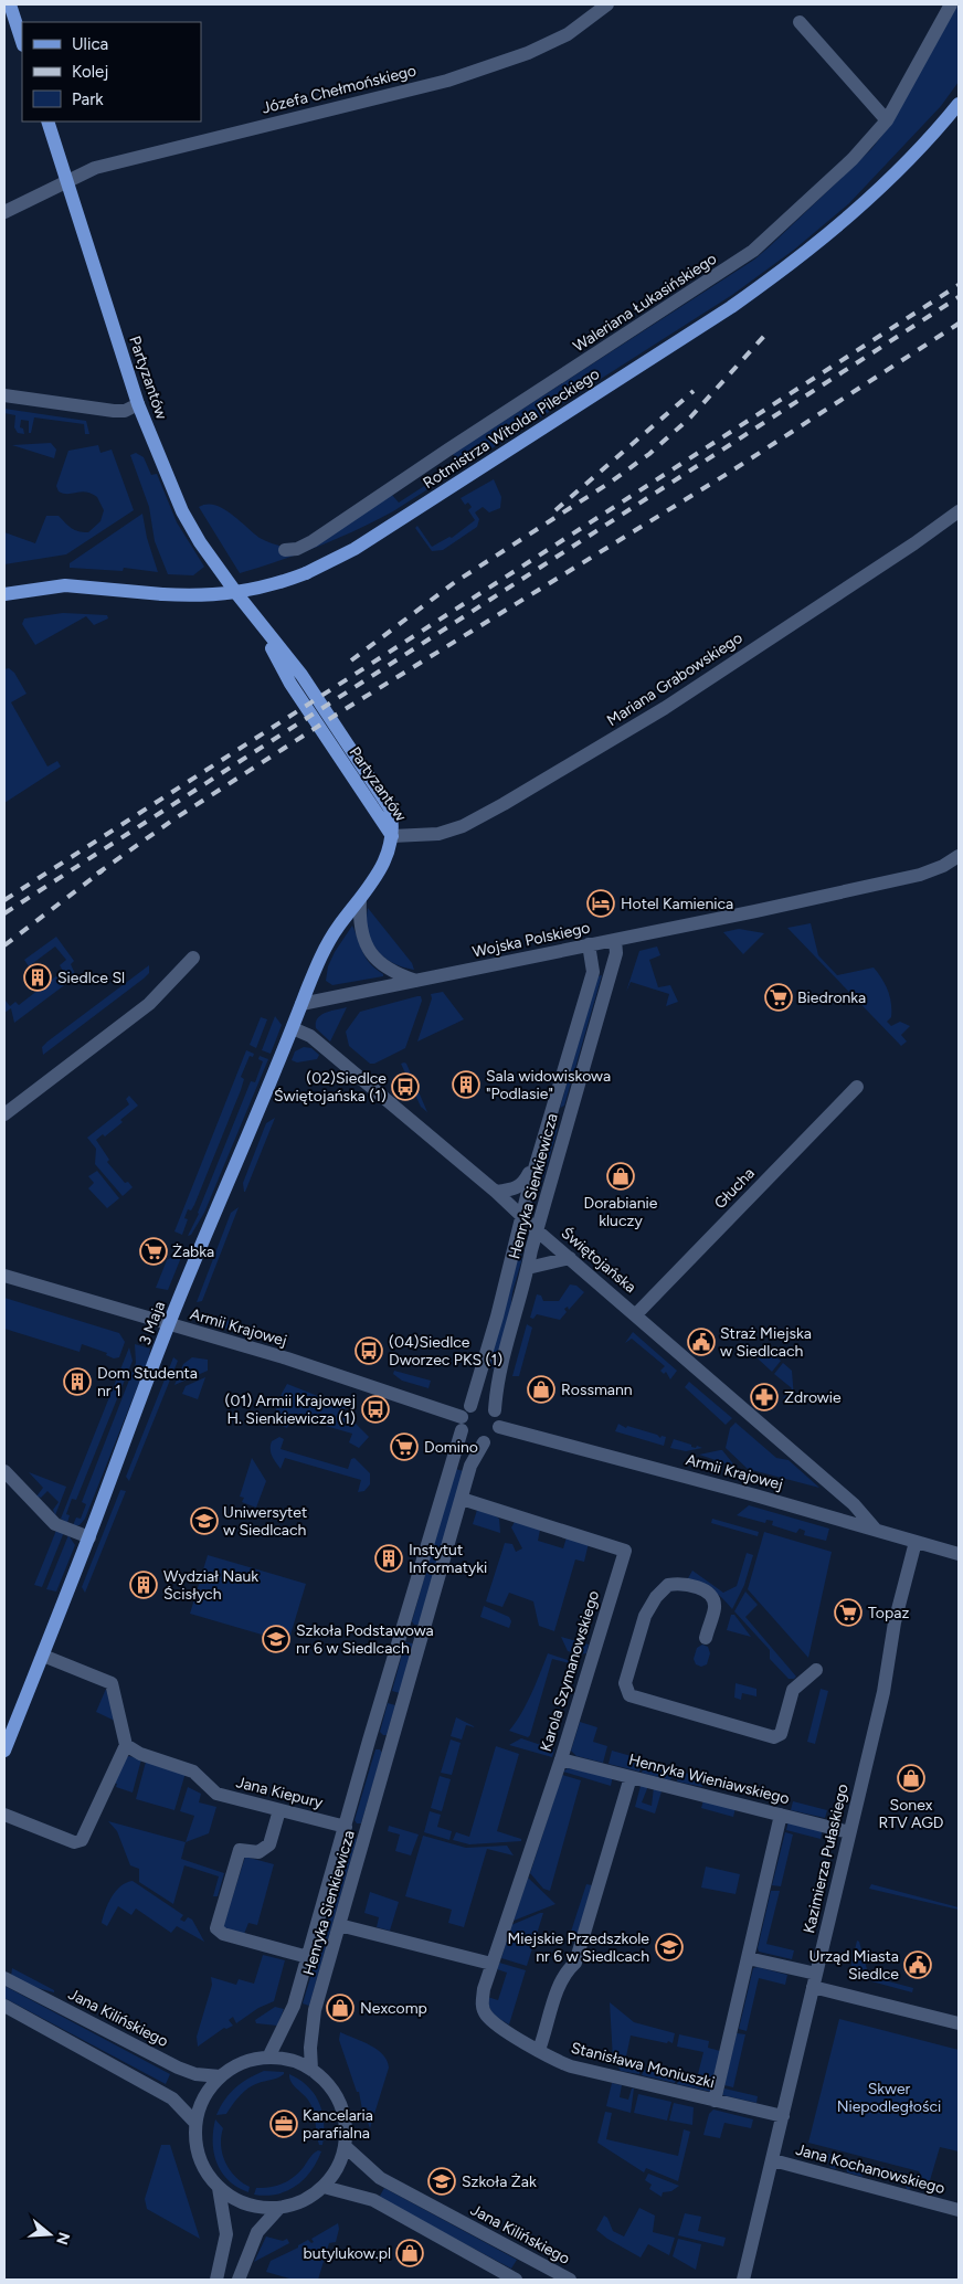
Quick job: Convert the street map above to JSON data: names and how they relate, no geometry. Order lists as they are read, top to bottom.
{
  "streets": {
    "main road": ["Partyzantów", "Rotmistrza Witolda Pileckiego", "3 Maja"],
    "street": [
      "Józefa Chełmońskiego",
      "Waleriana Łukasińskiego",
      "Mariana Grabowskiego",
      "Wojska Polskiego",
      "Henryka Sienkiewicza",
      "Głucha",
      "Świętojańska",
      "Armii Krajowej",
      "Karola Szymanowskiego",
      "Henryka Wieniawskiego",
      "Jana Kiepury",
      "Kazimierza Pułaskiego",
      "Jana Kilińskiego",
      "Stanisława Moniuszki",
      "Jana Kochanowskiego"
    ]
  },
  "crossings": [
    ["Józefa Chełmońskiego", "Partyzantów"],
    ["Partyzantów", "Mariana Grabowskiego"],
    ["Partyzantów", "3 Maja"],
    ["Mariana Grabowskiego", "3 Maja"],
    ["Wojska Polskiego", "Henryka Sienkiewicza"],
    ["Wojska Polskiego", "3 Maja"],
    ["Henryka Sienkiewicza", "Świętojańska"],
    ["Henryka Sienkiewicza", "Armii Krajowej"],
    ["Henryka Sienkiewicza", "Karola Szymanowskiego"],
    ["Henryka Sienkiewicza", "Jana Kiepury"],
    ["Henryka Sienkiewicza", "Jana Kilińskiego"],
    ["Głucha", "Świętojańska"],
    ["Świętojańska", "3 Maja"],
    ["Świętojańska", "Armii Krajowej"],
    ["3 Maja", "Armii Krajowej"],
    ["Armii Krajowej", "Kazimierza Pułaskiego"],
    ["Karola Szymanowskiego", "Henryka Wieniawskiego"],
    ["Karola Szymanowskiego", "Stanisława Moniuszki"],
    ["Henryka Wieniawskiego", "Kazimierza Pułaskiego"],
    ["Kazimierza Pułaskiego", "Stanisława Moniuszki"],
    ["Kazimierza Pułaskiego", "Jana Kochanowskiego"]
  ],
  "parks": ["Skwer Niepodległości"],
  "places": {
    "hotel": ["Hotel Kamienica"],
    "building": [
      "Siedlce Sl",
      "Sala widowiskowa \"Podlasie\"",
      "Dom Studenta nr 1",
      "Instytut Informatyki",
      "Wydział Nauk Ścisłych"
    ],
    "supermarket": [
      "Biedronka",
      "Żabka",
      "Domino",
      "Topaz"
    ],
    "bus stop": ["(02)Siedlce Świętojańska (1)", "(04)Siedlce Dworzec PKS (1)", "(01) Armii Krajowej H. Sienkiewicza (1)"],
    "shop": [
      "Dorabianie kluczy",
      "Rossmann",
      "Sonex RTV AGD",
      "Nexcomp",
      "butylukow.pl"
    ],
    "public building": ["Straż Miejska w Siedlcach", "Urząd Miasta Siedlce"],
    "pharmacy": ["Zdrowie"],
    "school or university": [
      "Uniwersytet w Siedlcach",
      "Szkoła Podstawowa nr 6 w Siedlcach",
      "Miejskie Przedszkole nr 6 w Siedlcach",
      "Szkoła Żak"
    ],
    "office": ["Kancelaria parafialna"]
  },
  "legend": ["Ulica", "Kolej", "Park"],
  "north": "right"
}
